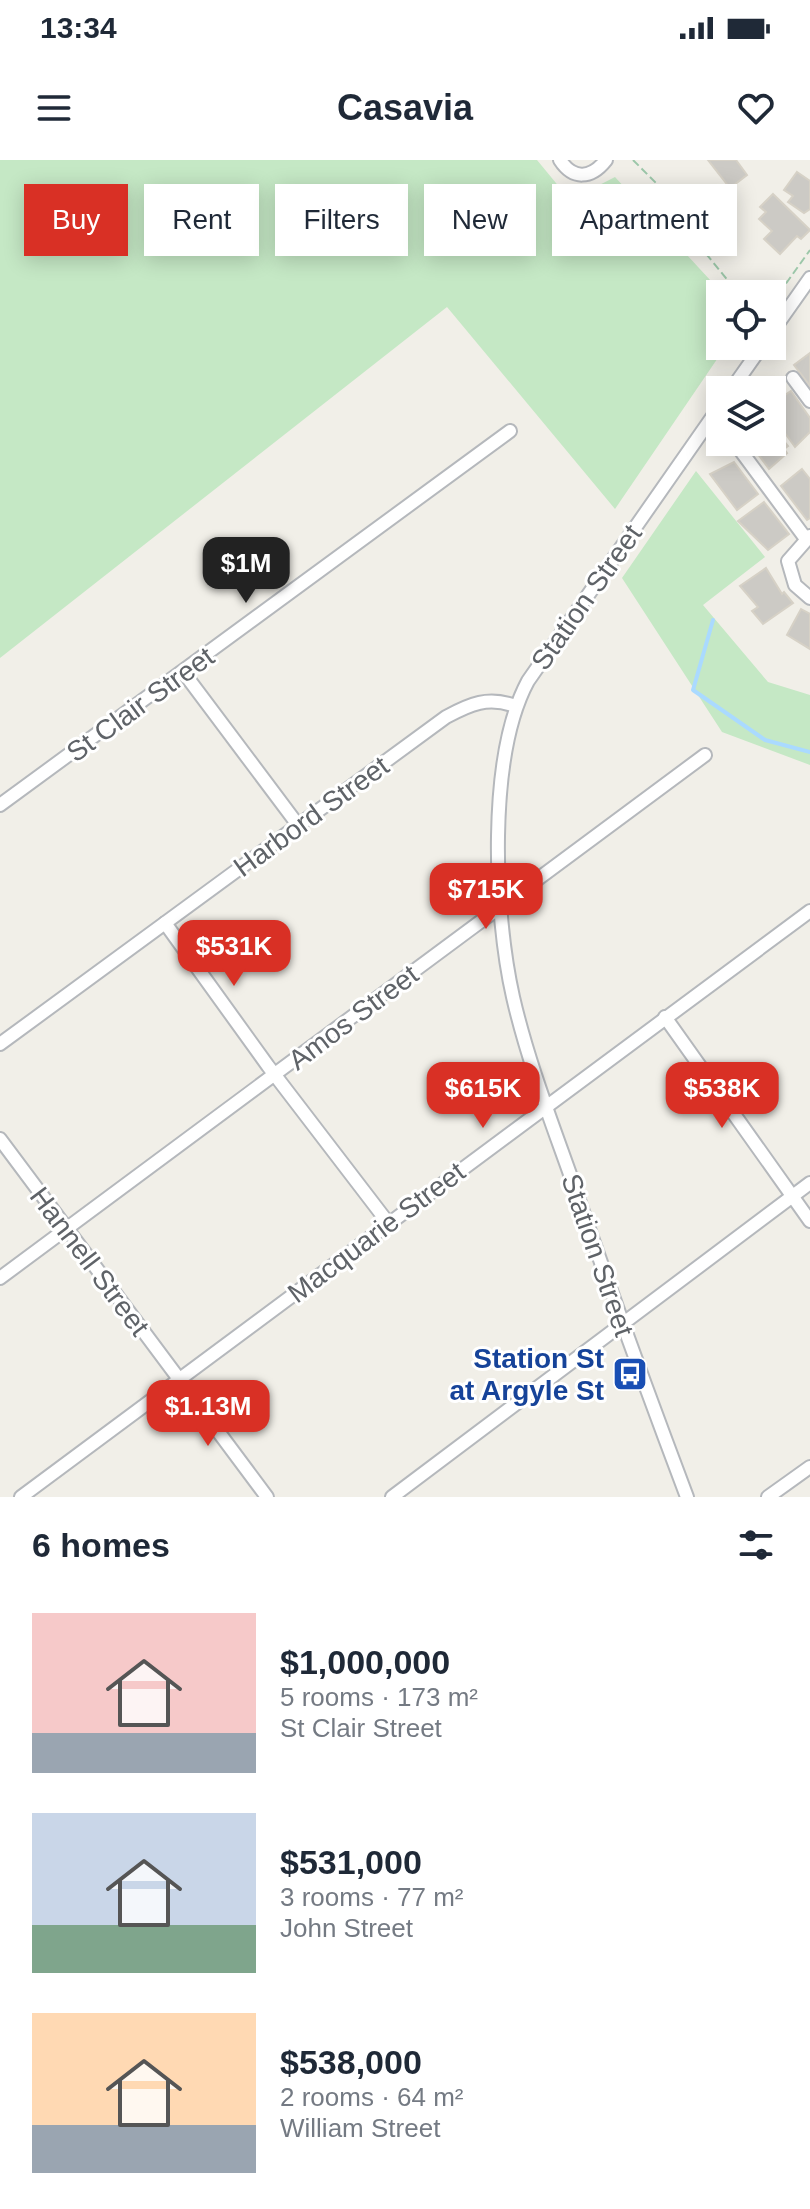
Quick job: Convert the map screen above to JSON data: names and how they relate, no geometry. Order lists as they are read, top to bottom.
{
  "streets": {
    "street": [
      "Station Street",
      "St Clair Street",
      "Harbord Street",
      "Amos Street",
      "Macquarie Street",
      "Hannell Street"
    ]
  },
  "crossings": [
    ["Station Street", "Harbord Street"],
    ["Station Street", "Amos Street"],
    ["Station Street", "Macquarie Street"],
    ["Amos Street", "Hannell Street"],
    ["Macquarie Street", "Hannell Street"]
  ],
  "places": {
    "bus stop": ["Station St at Argyle St"]
  },
  "page": {
    "status": "13:34",
    "header": "Casavia",
    "chip": [
      "Buy",
      "Rent",
      "Filters",
      "New",
      "Apartment"
    ],
    "price": [
      "$1M",
      "$715K",
      "$531K",
      "$615K",
      "$538K",
      "$1.13M"
    ],
    "heading": "6 homes",
    "list": [
      {
        "name": "$1,000,000",
        "note": "5 rooms · 173 m² · St Clair Street"
      },
      {
        "name": "$531,000",
        "note": "3 rooms · 77 m² · John Street"
      },
      {
        "name": "$538,000",
        "note": "2 rooms · 64 m² · William Street"
      }
    ]
  }
}
